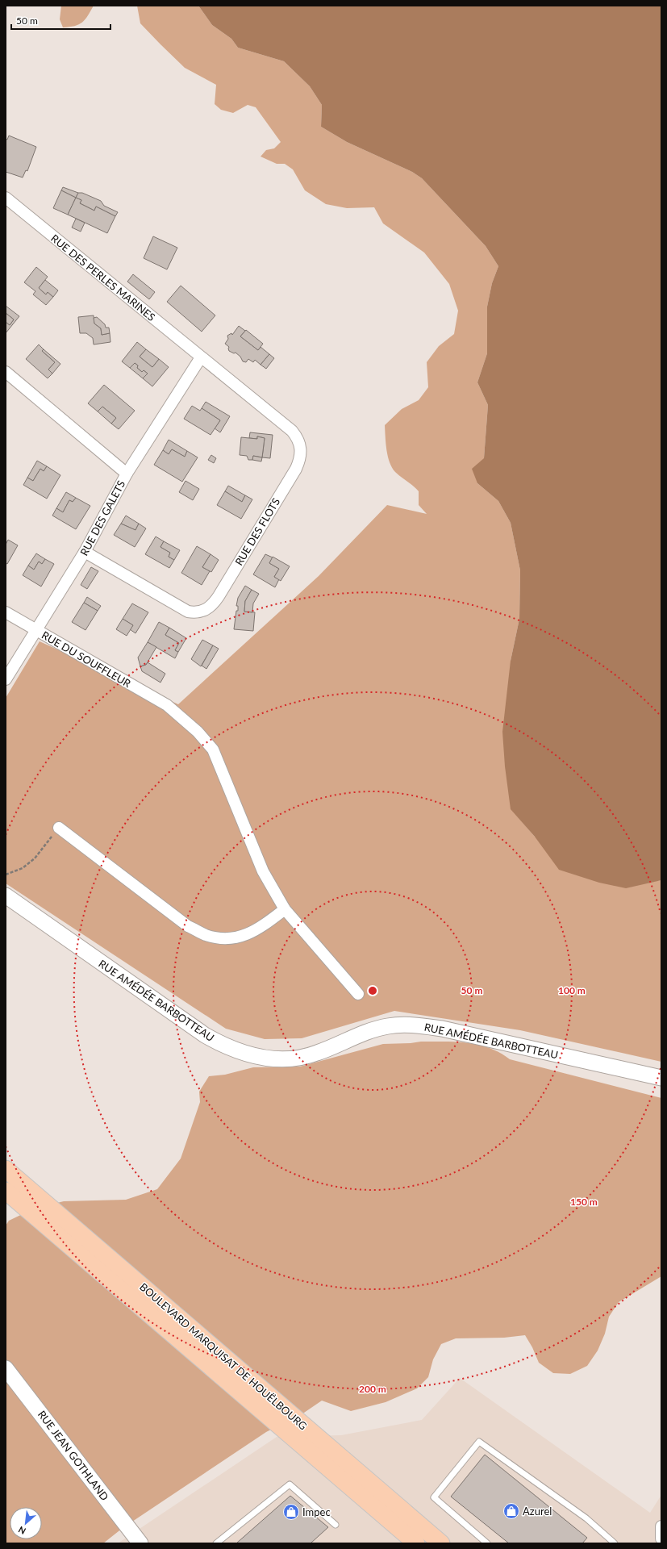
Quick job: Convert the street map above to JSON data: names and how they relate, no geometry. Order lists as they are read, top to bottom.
{
  "streets": {
    "main road": ["BOULEVARD MARQUISAT DE HOUËLBOURG"],
    "street": [
      "RUE DES PERLES MARINES",
      "RUE DES GALETS",
      "RUE DES FLOTS",
      "RUE DU SOUFFLEUR",
      "RUE AMÉDÉE BARBOTTEAU",
      "RUE JEAN GOTHLAND"
    ]
  },
  "crossings": [
    ["RUE DES PERLES MARINES", "RUE DES GALETS"],
    ["RUE DES PERLES MARINES", "RUE DES FLOTS"],
    ["RUE DES GALETS", "RUE DES FLOTS"],
    ["RUE DES GALETS", "RUE DU SOUFFLEUR"]
  ],
  "places": {
    "shop": ["Azurel", "Impec"]
  },
  "scale_bar": "50 m",
  "north": "bottom left",
  "rings": [
    "50 m",
    "100 m",
    "150 m",
    "200 m"
  ]
}
